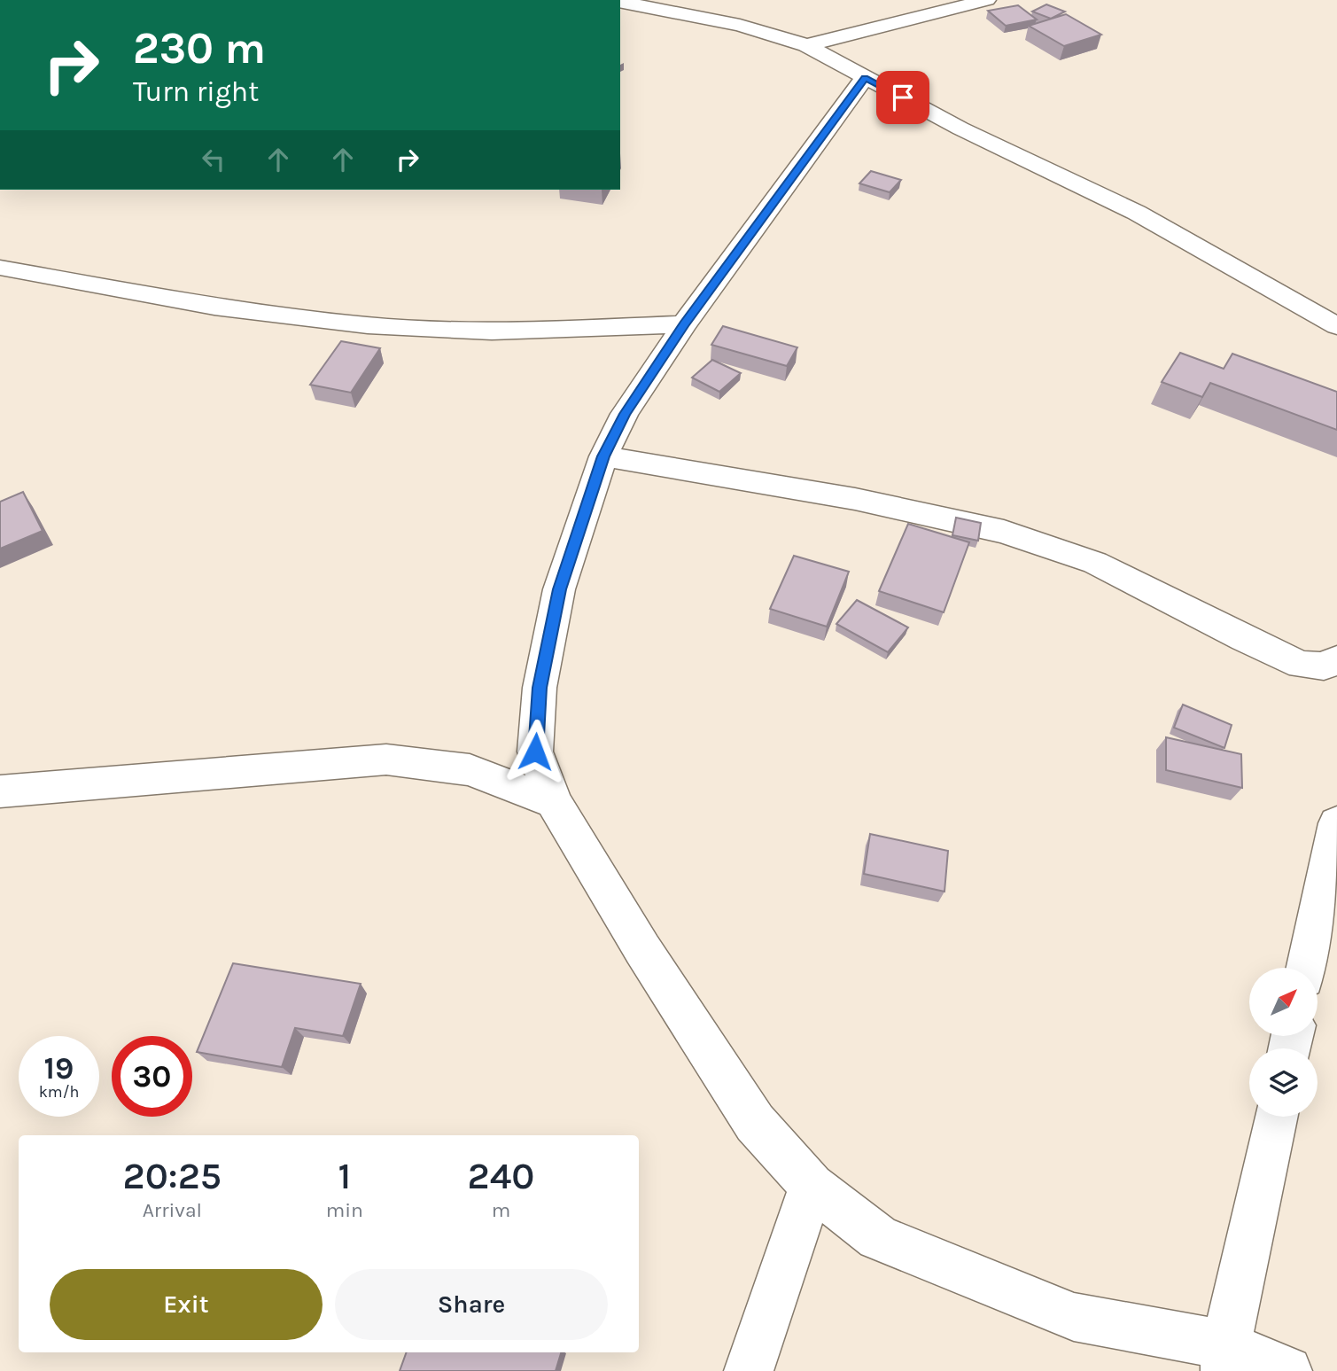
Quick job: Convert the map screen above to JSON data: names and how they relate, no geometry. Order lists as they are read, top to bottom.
{
  "north": "top right",
  "page": {
    "turn": ["230 m", "Turn right"],
    "speed": "19 km/h",
    "limit": "30",
    "eta": [
      "20:25",
      "Arrival",
      "1",
      "min",
      "240",
      "m"
    ],
    "buttons": ["Exit", "Share"]
  }
}
